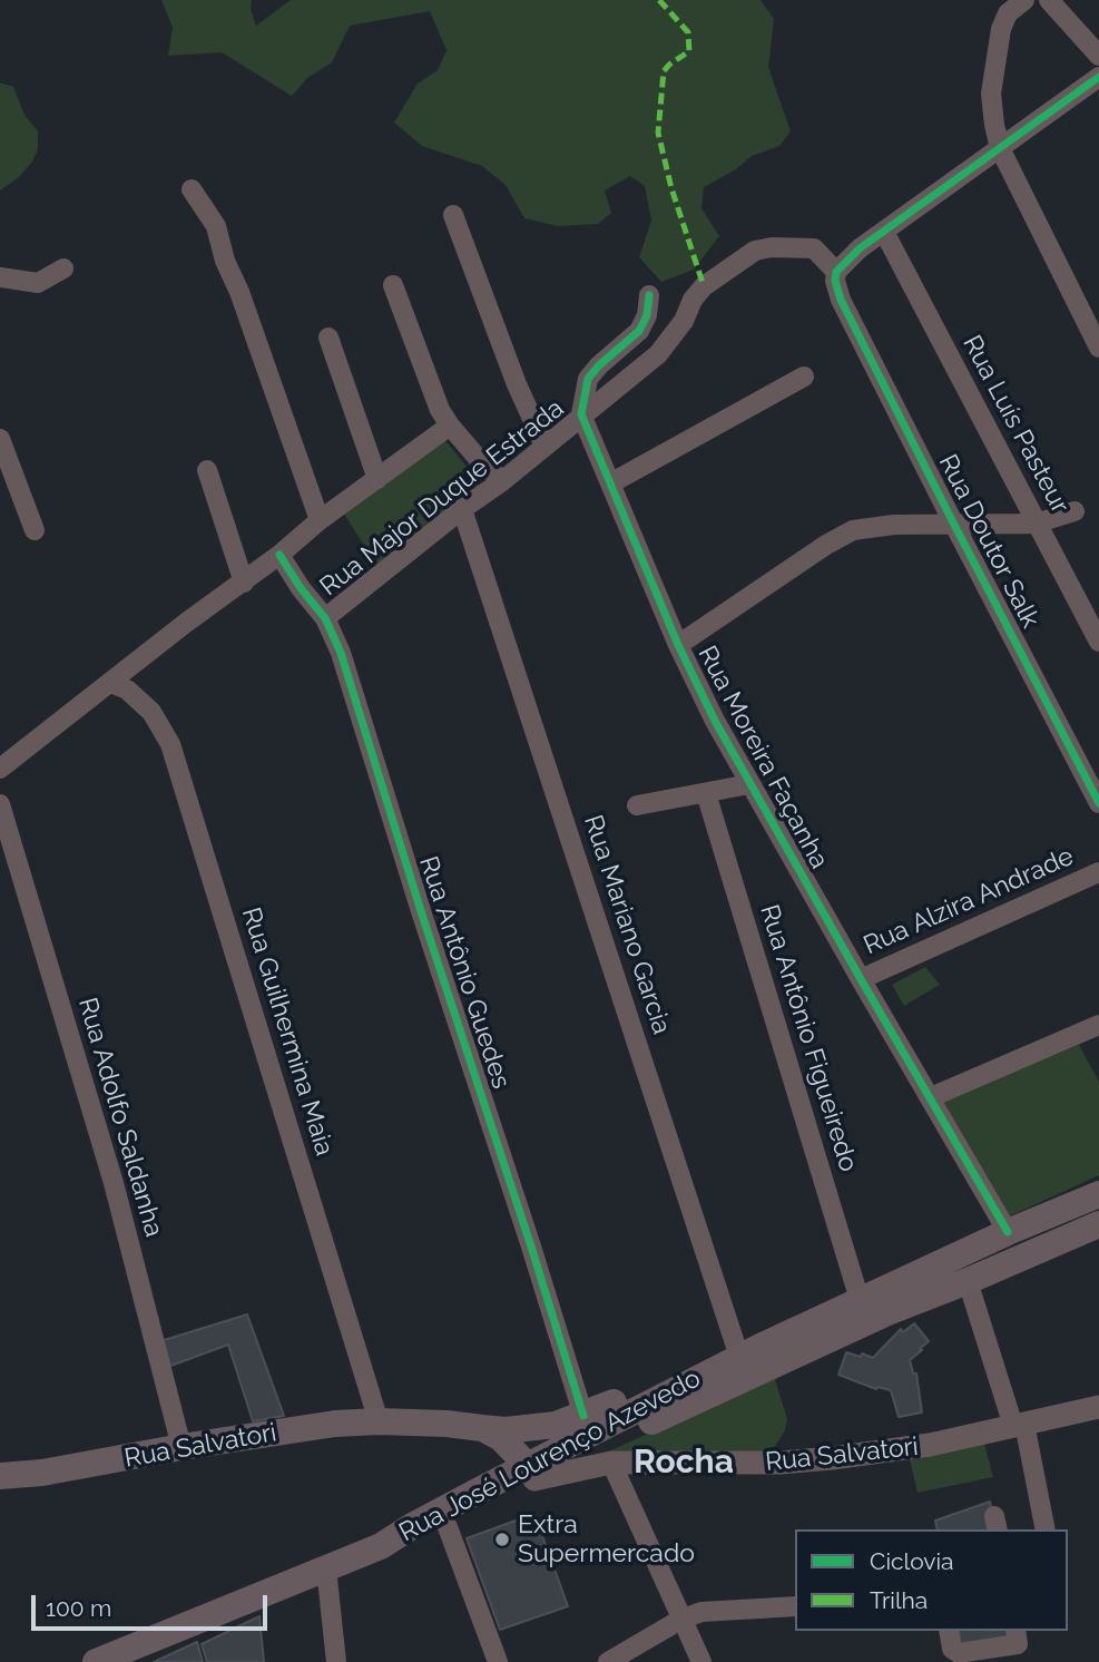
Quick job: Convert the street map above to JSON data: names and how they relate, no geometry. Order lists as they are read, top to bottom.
{
  "streets": {
    "main road": ["Rua Salvatori", "Rua José Lourenço Azevedo"],
    "street": [
      "Rua Luís Pasteur",
      "Rua Major Duque Estrada",
      "Rua Doutor Salk",
      "Rua Moreira Façanha",
      "Rua Alzira Andrade",
      "Rua Mariano Garcia",
      "Rua Antônio Guedes",
      "Rua Guilhermina Maia",
      "Rua Antônio Figueiredo",
      "Rua Adolfo Saldanha"
    ]
  },
  "crossings": [
    ["Rua Major Duque Estrada", "Rua Doutor Salk"],
    ["Rua Major Duque Estrada", "Rua Moreira Façanha"],
    ["Rua Major Duque Estrada", "Rua Mariano Garcia"],
    ["Rua Major Duque Estrada", "Rua Antônio Guedes"],
    ["Rua Major Duque Estrada", "Rua Guilhermina Maia"],
    ["Rua Moreira Façanha", "Rua Alzira Andrade"],
    ["Rua Moreira Façanha", "Rua José Lourenço Azevedo"],
    ["Rua Mariano Garcia", "Rua José Lourenço Azevedo"],
    ["Rua Guilhermina Maia", "Rua Salvatori"],
    ["Rua Antônio Figueiredo", "Rua José Lourenço Azevedo"],
    ["Rua Adolfo Saldanha", "Rua Salvatori"],
    ["Rua Salvatori", "Rua José Lourenço Azevedo"]
  ],
  "districts": ["Rocha"],
  "places": ["Extra Supermercado"],
  "legend": ["Ciclovia", "Trilha"],
  "scale_bar": "100 m"
}
